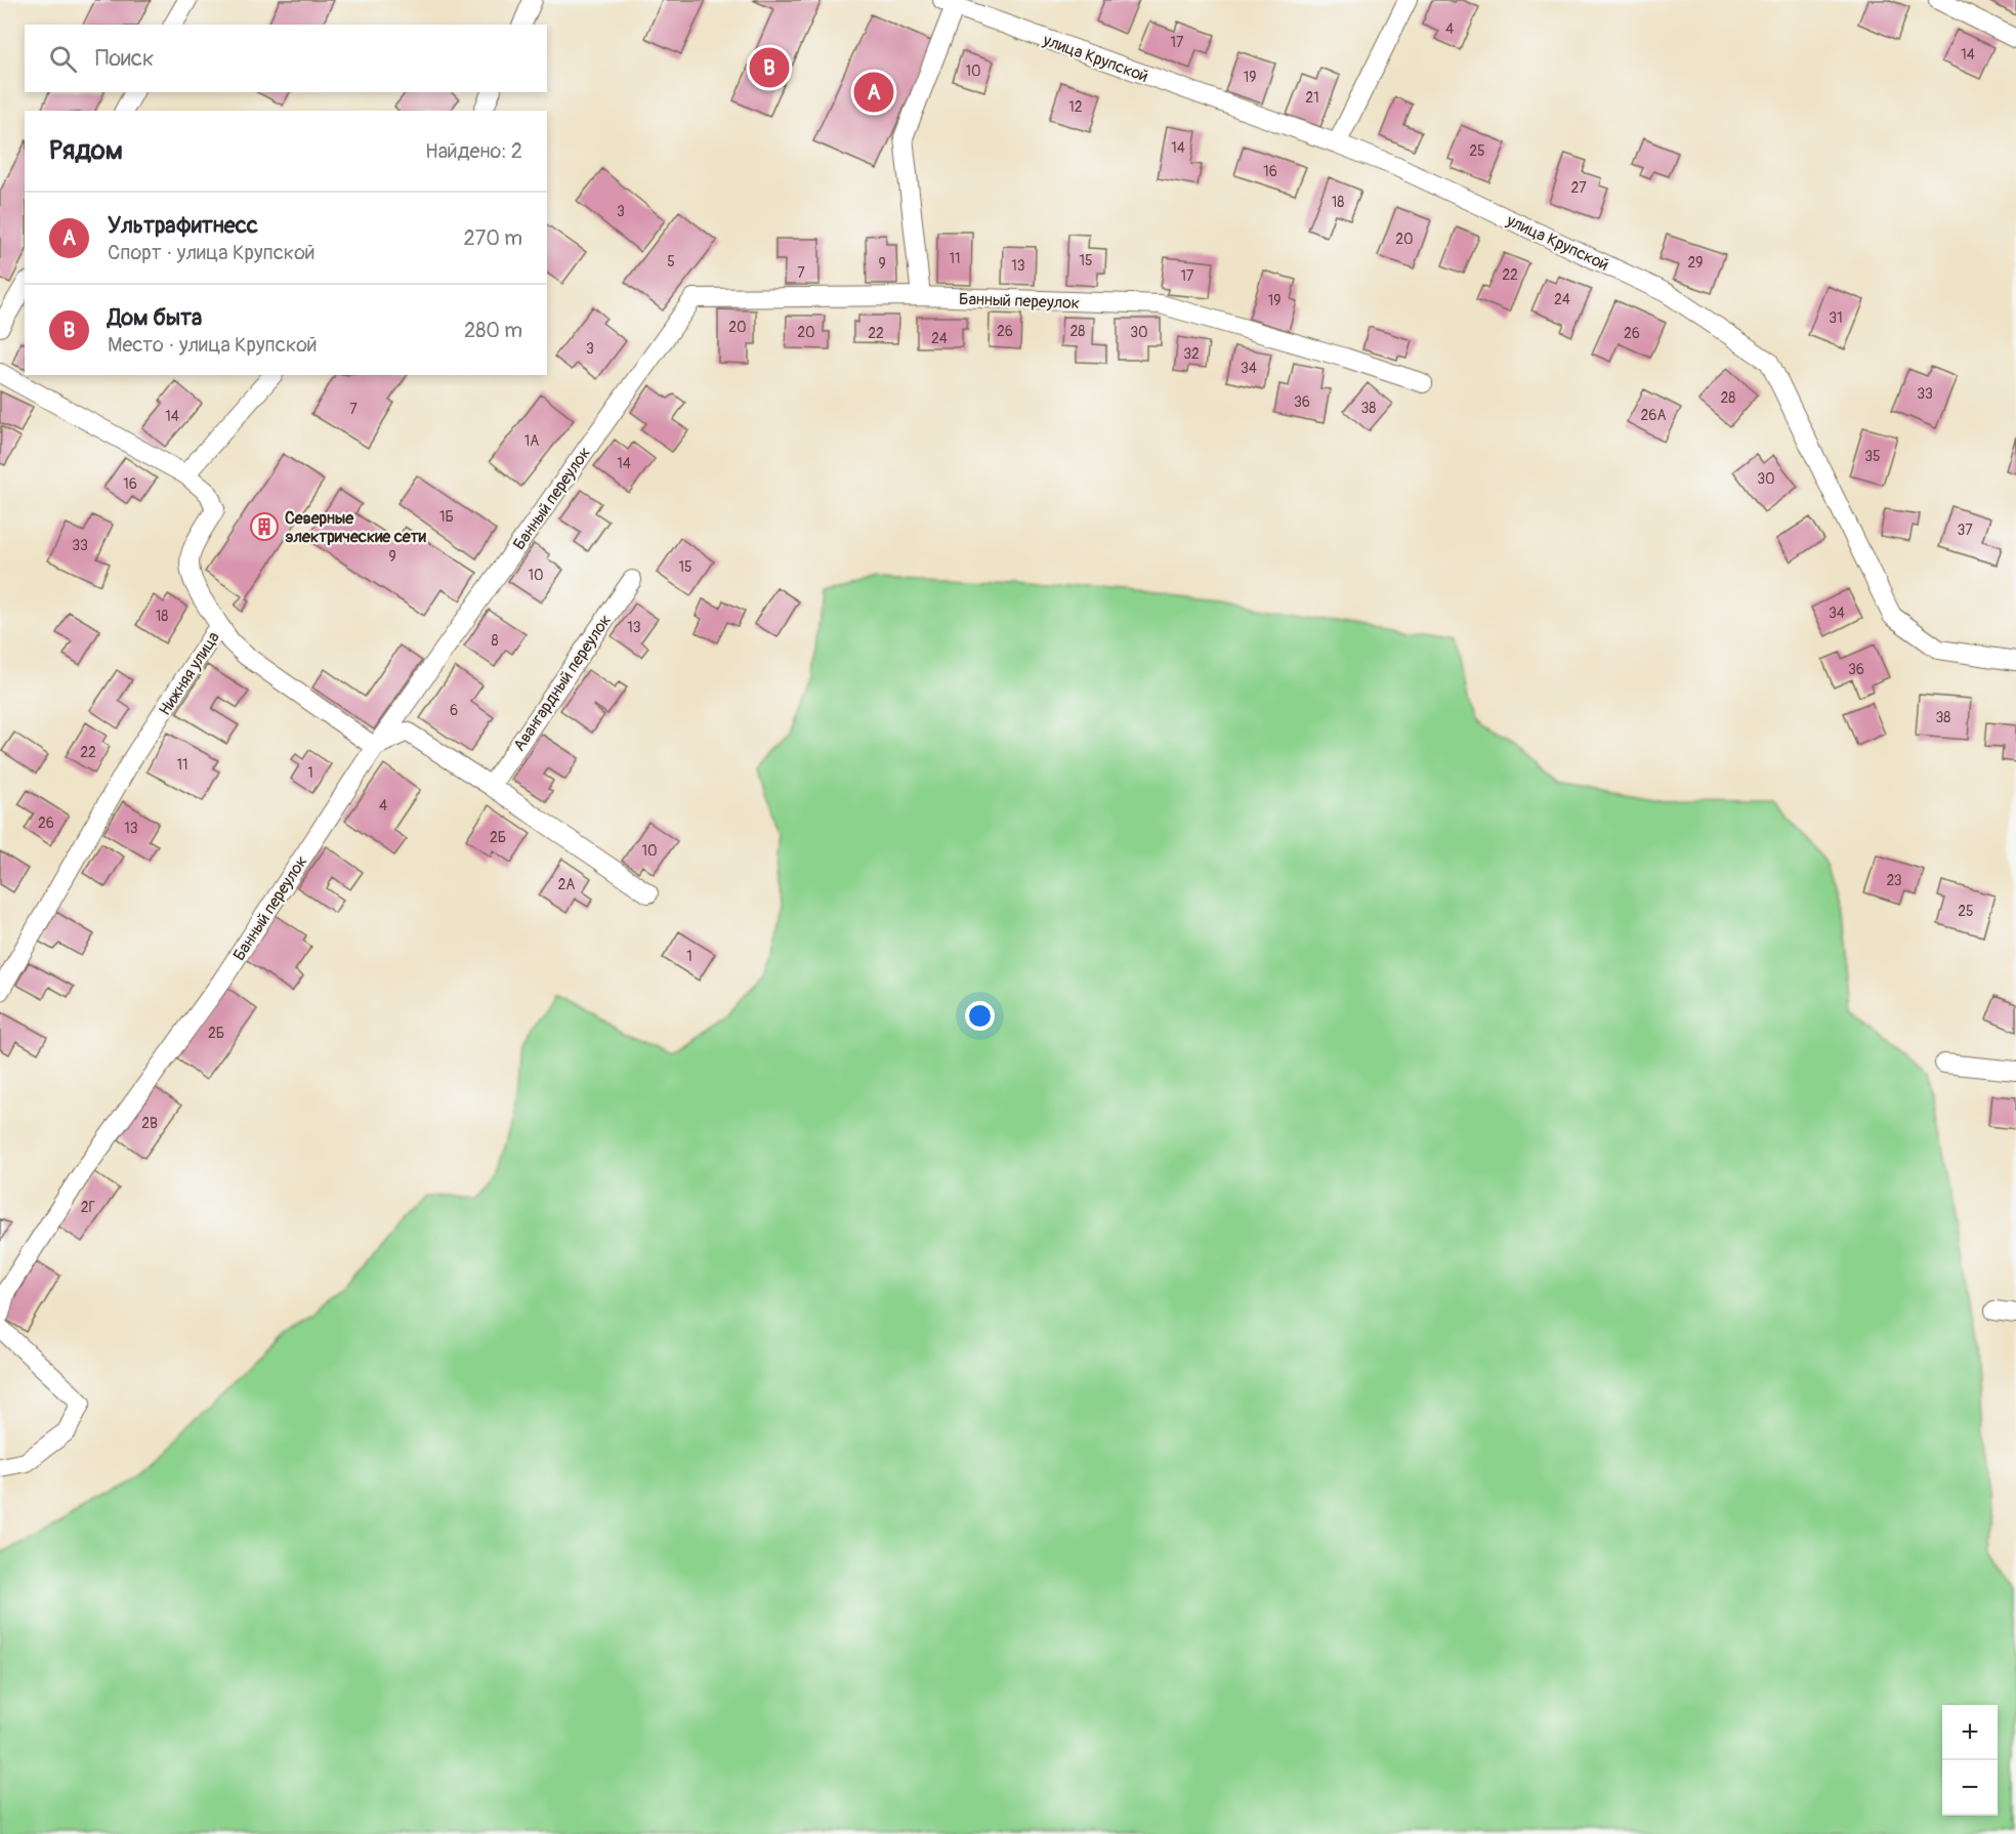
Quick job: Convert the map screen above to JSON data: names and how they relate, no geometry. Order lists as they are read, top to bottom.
{
  "streets": {
    "street": [
      "улица Крупской",
      "Банный переулок",
      "Нижняя улица",
      "Авангардный переулок"
    ]
  },
  "places": {
    "building": ["Северные электрические сети"]
  },
  "house_numbers": [
    "4",
    "17",
    "14",
    "10",
    "19",
    "21",
    "12",
    "14",
    "25",
    "16",
    "27",
    "18",
    "3",
    "20",
    "11",
    "15",
    "5",
    "29",
    "9",
    "13",
    "7",
    "22",
    "17",
    "24",
    "19",
    "31",
    "20",
    "26",
    "28",
    "20",
    "30",
    "22",
    "26",
    "24",
    "3",
    "32",
    "34",
    "33",
    "28",
    "36",
    "38",
    "7",
    "26А",
    "14",
    "1А",
    "35",
    "14",
    "30",
    "16",
    "1Б",
    "37",
    "33",
    "9",
    "15",
    "10",
    "34",
    "18",
    "13",
    "8",
    "36",
    "6",
    "38",
    "22",
    "11",
    "1",
    "4",
    "26",
    "13",
    "2Б",
    "10",
    "23",
    "2А",
    "25",
    "1",
    "2Б",
    "2В",
    "2Г"
  ],
  "page": {
    "search": "Поиск",
    "pins": ["B", "A"],
    "heading": ["Рядом", "Найдено: 2"],
    "list": [
      {
        "mark": "A",
        "name": "Ультрафитнесс",
        "note": "Спорт · улица Крупской",
        "value": "270 m"
      },
      {
        "mark": "B",
        "name": "Дом быта",
        "note": "Место · улица Крупской",
        "value": "280 m"
      }
    ],
    "map_buttons": ["+", "−"]
  }
}
